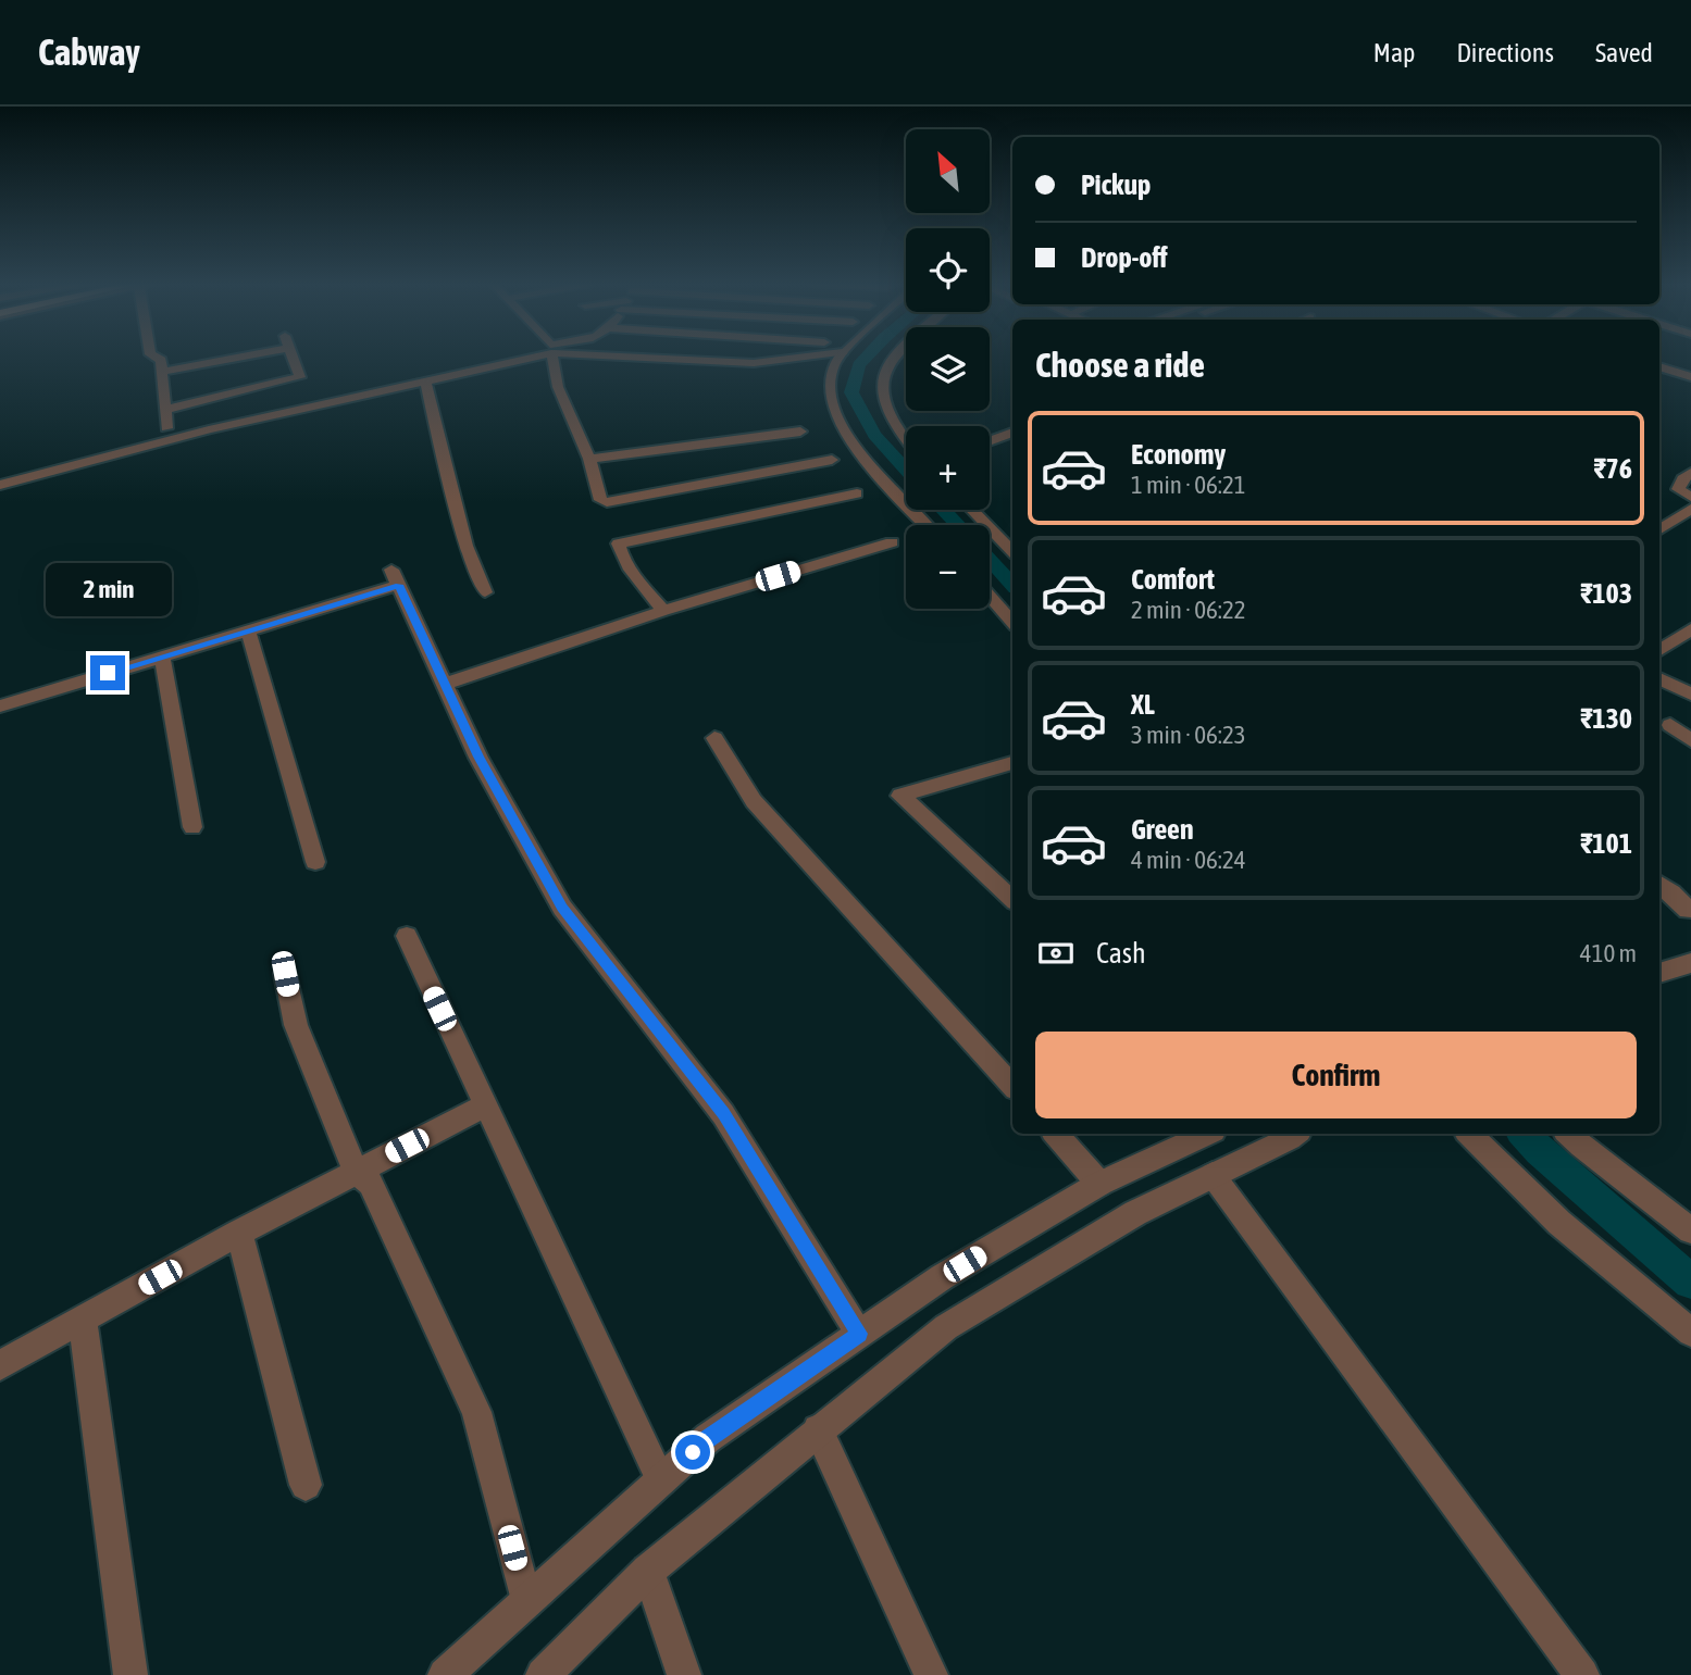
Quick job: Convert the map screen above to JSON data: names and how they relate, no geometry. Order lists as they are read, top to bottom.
{
  "north": "top left",
  "page": {
    "header": "Cabway",
    "nav": ["Map", "Directions", "Saved"],
    "map_buttons": ["+", "−"],
    "banner": ["Pickup", "Drop-off"],
    "heading": "Choose a ride",
    "list": [
      {
        "name": "Economy",
        "note": "1 min · 06:21",
        "value": "₹76"
      },
      {
        "name": "Comfort",
        "note": "2 min · 06:22",
        "value": "₹103"
      },
      {
        "name": "XL",
        "note": "3 min · 06:23",
        "value": "₹130"
      },
      {
        "name": "Green",
        "note": "4 min · 06:24",
        "value": "₹101"
      }
    ],
    "bubble": "2 min",
    "pay": ["Cash", "410 m"],
    "buttons": "Confirm"
  }
}
